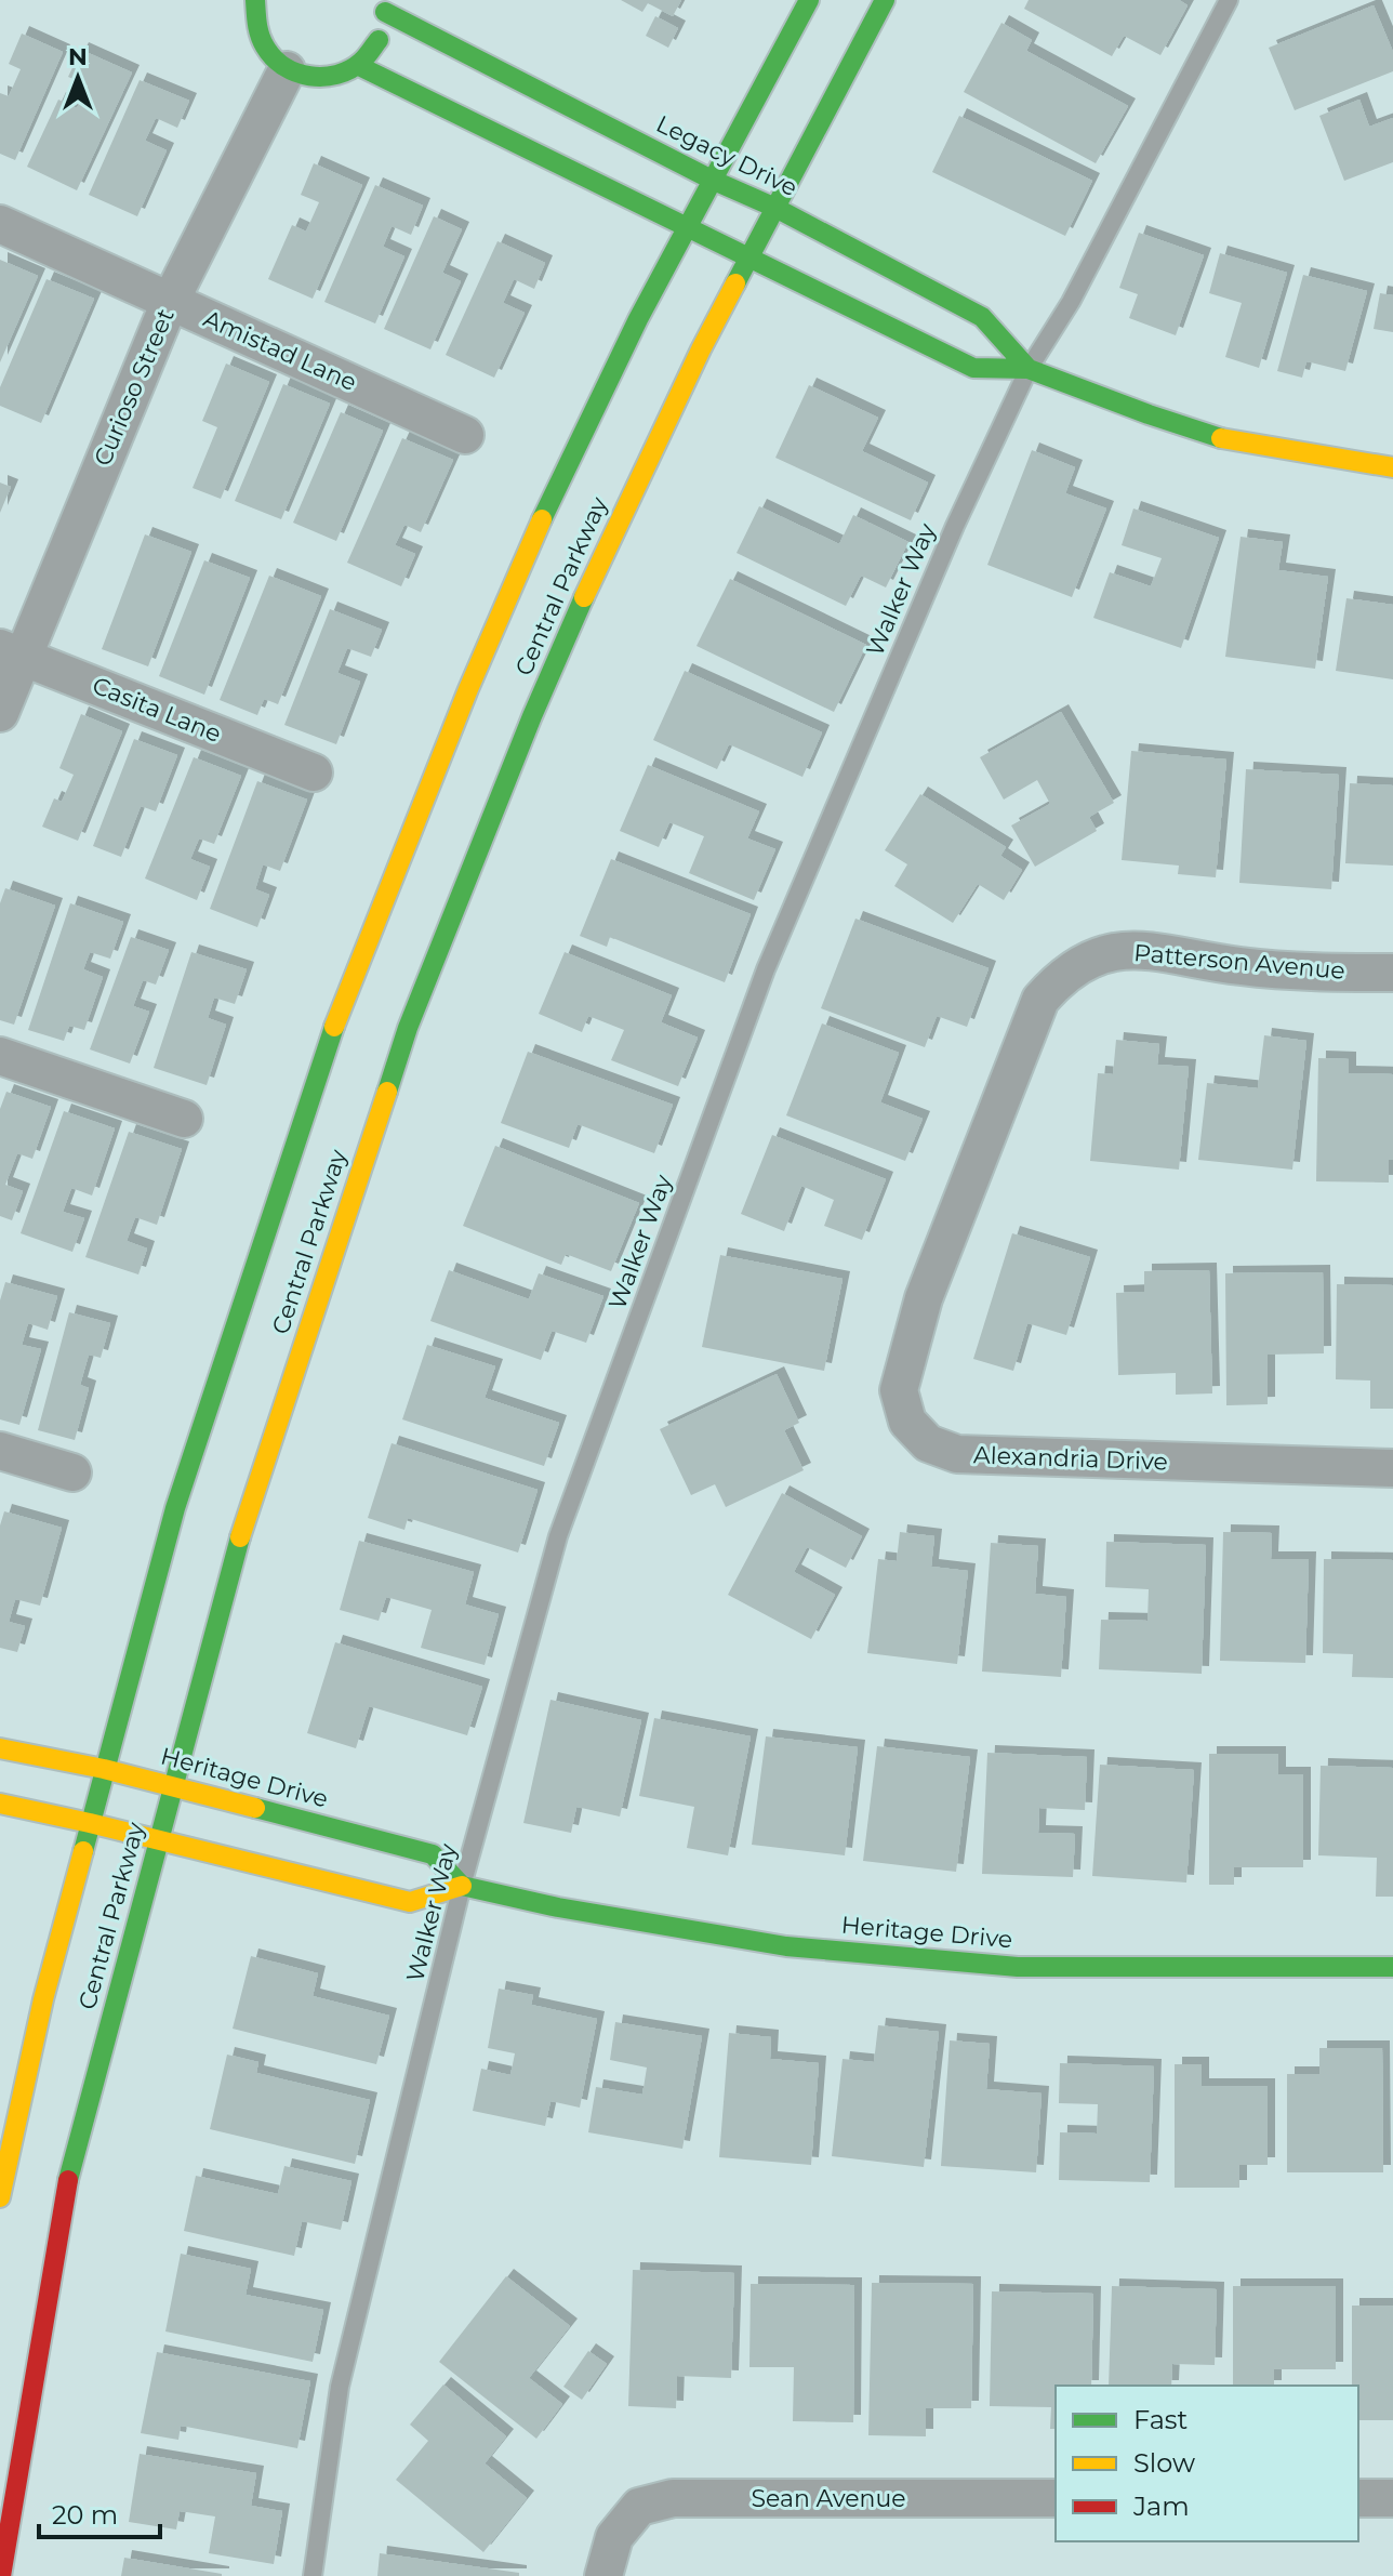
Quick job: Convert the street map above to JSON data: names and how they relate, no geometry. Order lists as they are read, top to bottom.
{
  "streets": {
    "main road": ["Legacy Drive", "Central Parkway", "Heritage Drive"],
    "street": [
      "Amistad Lane",
      "Curioso Street",
      "Casita Lane",
      "Patterson Avenue",
      "Alexandria Drive",
      "Sean Avenue"
    ],
    "lane": ["Walker Way"]
  },
  "crossings": [
    ["Legacy Drive", "Central Parkway"],
    ["Legacy Drive", "Walker Way"],
    ["Amistad Lane", "Curioso Street"],
    ["Curioso Street", "Casita Lane"],
    ["Central Parkway", "Heritage Drive"],
    ["Walker Way", "Heritage Drive"],
    ["Patterson Avenue", "Alexandria Drive"]
  ],
  "legend": ["Fast", "Slow", "Jam"],
  "scale_bar": "20 m",
  "north": "top"
}
